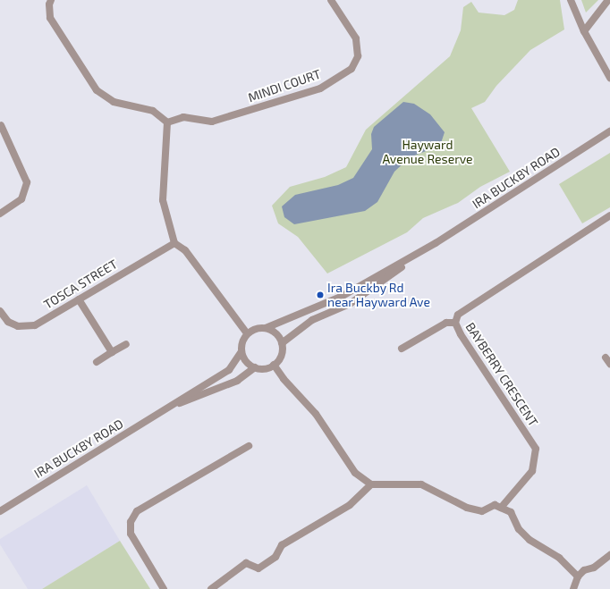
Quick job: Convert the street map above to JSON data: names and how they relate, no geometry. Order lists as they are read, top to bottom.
{
  "streets": {
    "street": [
      "MINDI COURT",
      "IRA BUCKBY ROAD",
      "TOSCA STREET",
      "BAYBERRY CRESCENT"
    ]
  },
  "parks": ["Hayward Avenue Reserve"],
  "places": ["Ira Buckby Rd near Hayward Ave"]
}
